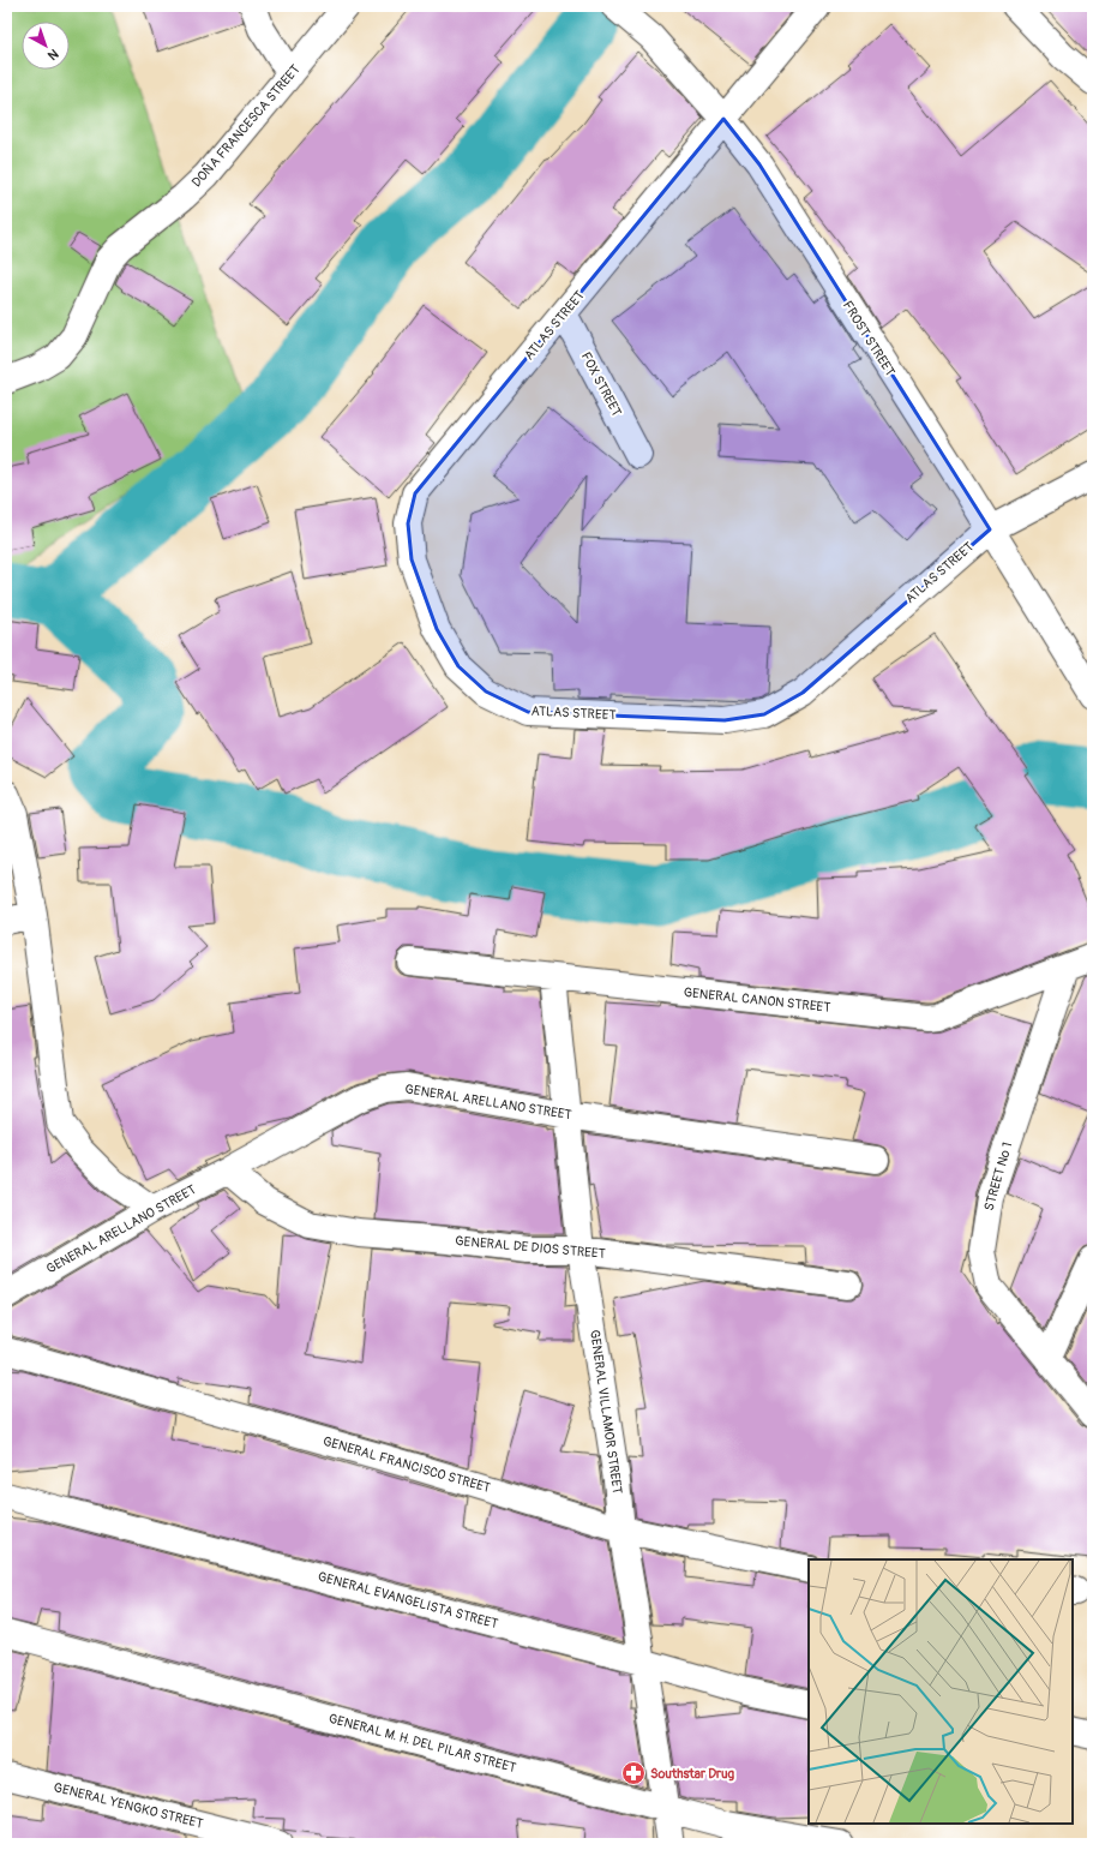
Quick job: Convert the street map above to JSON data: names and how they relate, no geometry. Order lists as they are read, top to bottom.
{
  "streets": {
    "street": [
      "DOÑA FRANCESCA STREET",
      "ATLAS STREET",
      "FROST STREET",
      "FOX STREET",
      "GENERAL CANON STREET",
      "GENERAL ARELLANO STREET",
      "STREET № 1",
      "GENERAL DE DIOS STREET",
      "GENERAL VILLAMOR STREET",
      "GENERAL FRANCISCO STREET",
      "GENERAL EVANGELISTA STREET",
      "GENERAL M. H. DEL PILAR STREET",
      "GENERAL YENGKO STREET"
    ]
  },
  "crossings": [
    ["ATLAS STREET", "FROST STREET"],
    ["ATLAS STREET", "FOX STREET"],
    ["GENERAL CANON STREET", "STREET № 1"],
    ["GENERAL CANON STREET", "GENERAL VILLAMOR STREET"],
    ["GENERAL ARELLANO STREET", "GENERAL DE DIOS STREET"],
    ["GENERAL ARELLANO STREET", "GENERAL VILLAMOR STREET"],
    ["GENERAL DE DIOS STREET", "GENERAL VILLAMOR STREET"],
    ["GENERAL VILLAMOR STREET", "GENERAL FRANCISCO STREET"],
    ["GENERAL VILLAMOR STREET", "GENERAL EVANGELISTA STREET"],
    ["GENERAL VILLAMOR STREET", "GENERAL M. H. DEL PILAR STREET"]
  ],
  "places": {
    "pharmacy": ["Southstar Drug"]
  },
  "north": "bottom right"
}
